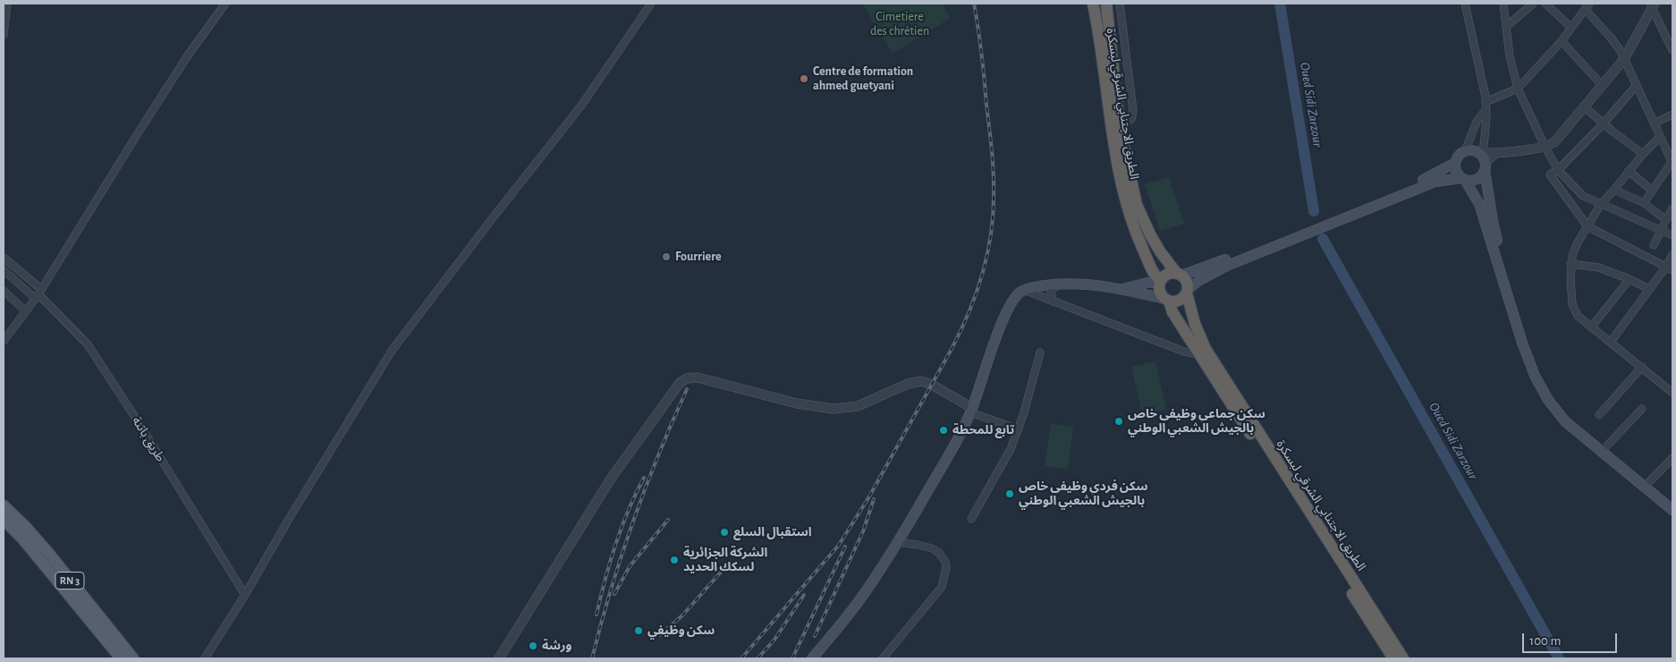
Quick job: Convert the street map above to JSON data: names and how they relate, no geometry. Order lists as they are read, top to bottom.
{
  "streets": {
    "highway": ["الطريق الاجتنابي الشرقي لبسكرة"],
    "main road": ["RN 3"],
    "street": ["طريق باتنة"]
  },
  "water": ["Oued Sidi Zarzour"],
  "parks": ["Cimetiere des chrétien"],
  "places": [
    "Centre de formation ahmed guetyani",
    "Fourriere",
    "سكن جماعي وظيفي خاص بالجيش الشعبي الوطني",
    "تابع للمحطة",
    "سكن فردي وظيفي خاص بالجيش الشعبي الوطني",
    "استقبال السلع",
    "الشركة الجزائرية لسكك الحديد",
    "سكن وظيفي",
    "ورشة"
  ],
  "scale_bar": "100 m"
}
